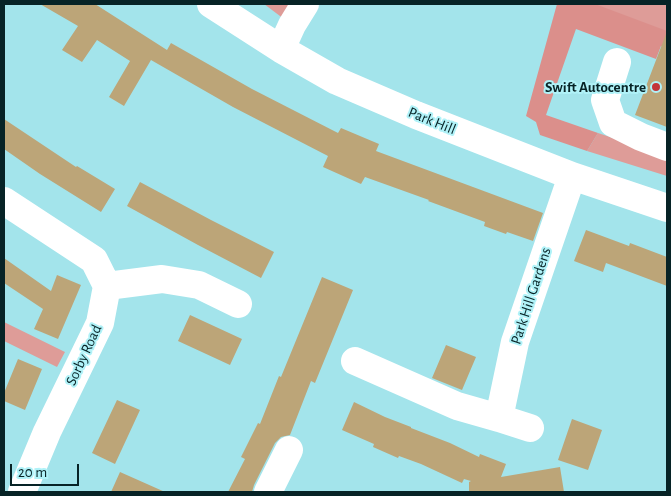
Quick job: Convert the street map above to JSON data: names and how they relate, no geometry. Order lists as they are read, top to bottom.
{
  "streets": {
    "street": ["Park Hill", "Park Hill Gardens", "Sorby Road"]
  },
  "crossings": [
    ["Park Hill", "Park Hill Gardens"]
  ],
  "places": ["Swift Autocentre"],
  "scale_bar": "20 m"
}
